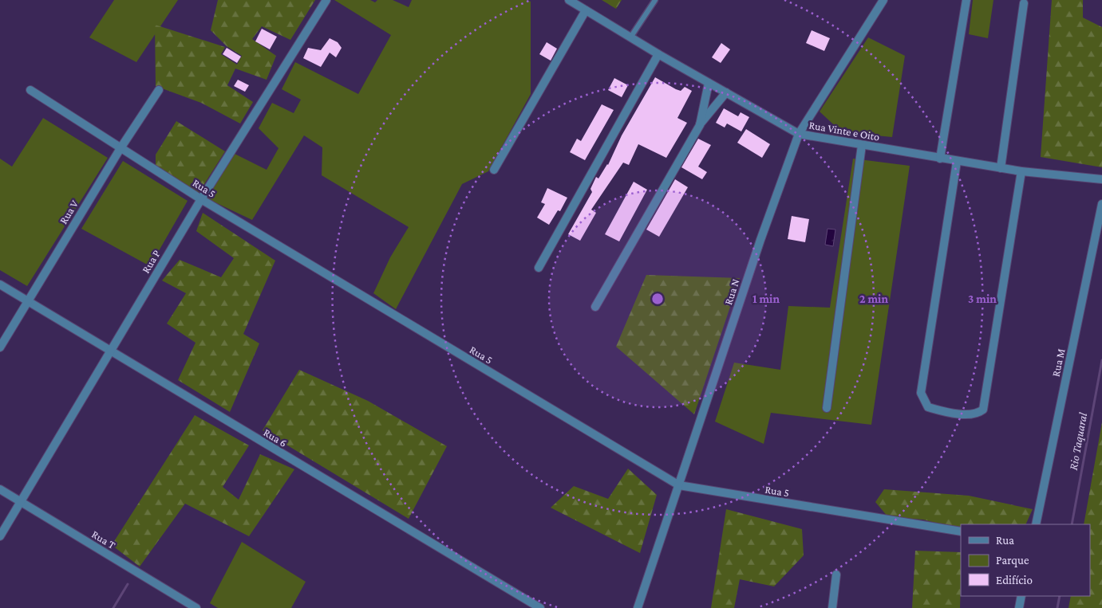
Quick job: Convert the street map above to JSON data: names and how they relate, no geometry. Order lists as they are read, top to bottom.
{
  "streets": {
    "street": [
      "Rua Vinte e Oito",
      "Rua 5",
      "Rua V",
      "Rua P",
      "Rua N",
      "Rua M",
      "Rua 6",
      "Rua T"
    ]
  },
  "crossings": [
    ["Rua Vinte e Oito", "Rua N"],
    ["Rua 5", "Rua V"],
    ["Rua 5", "Rua P"],
    ["Rua 5", "Rua N"],
    ["Rua V", "Rua 6"],
    ["Rua P", "Rua 6"],
    ["Rua P", "Rua T"]
  ],
  "water": ["Rio Taquaral"],
  "legend": ["Rua", "Parque", "Edifício"],
  "rings": ["1 min", "2 min", "3 min"]
}
